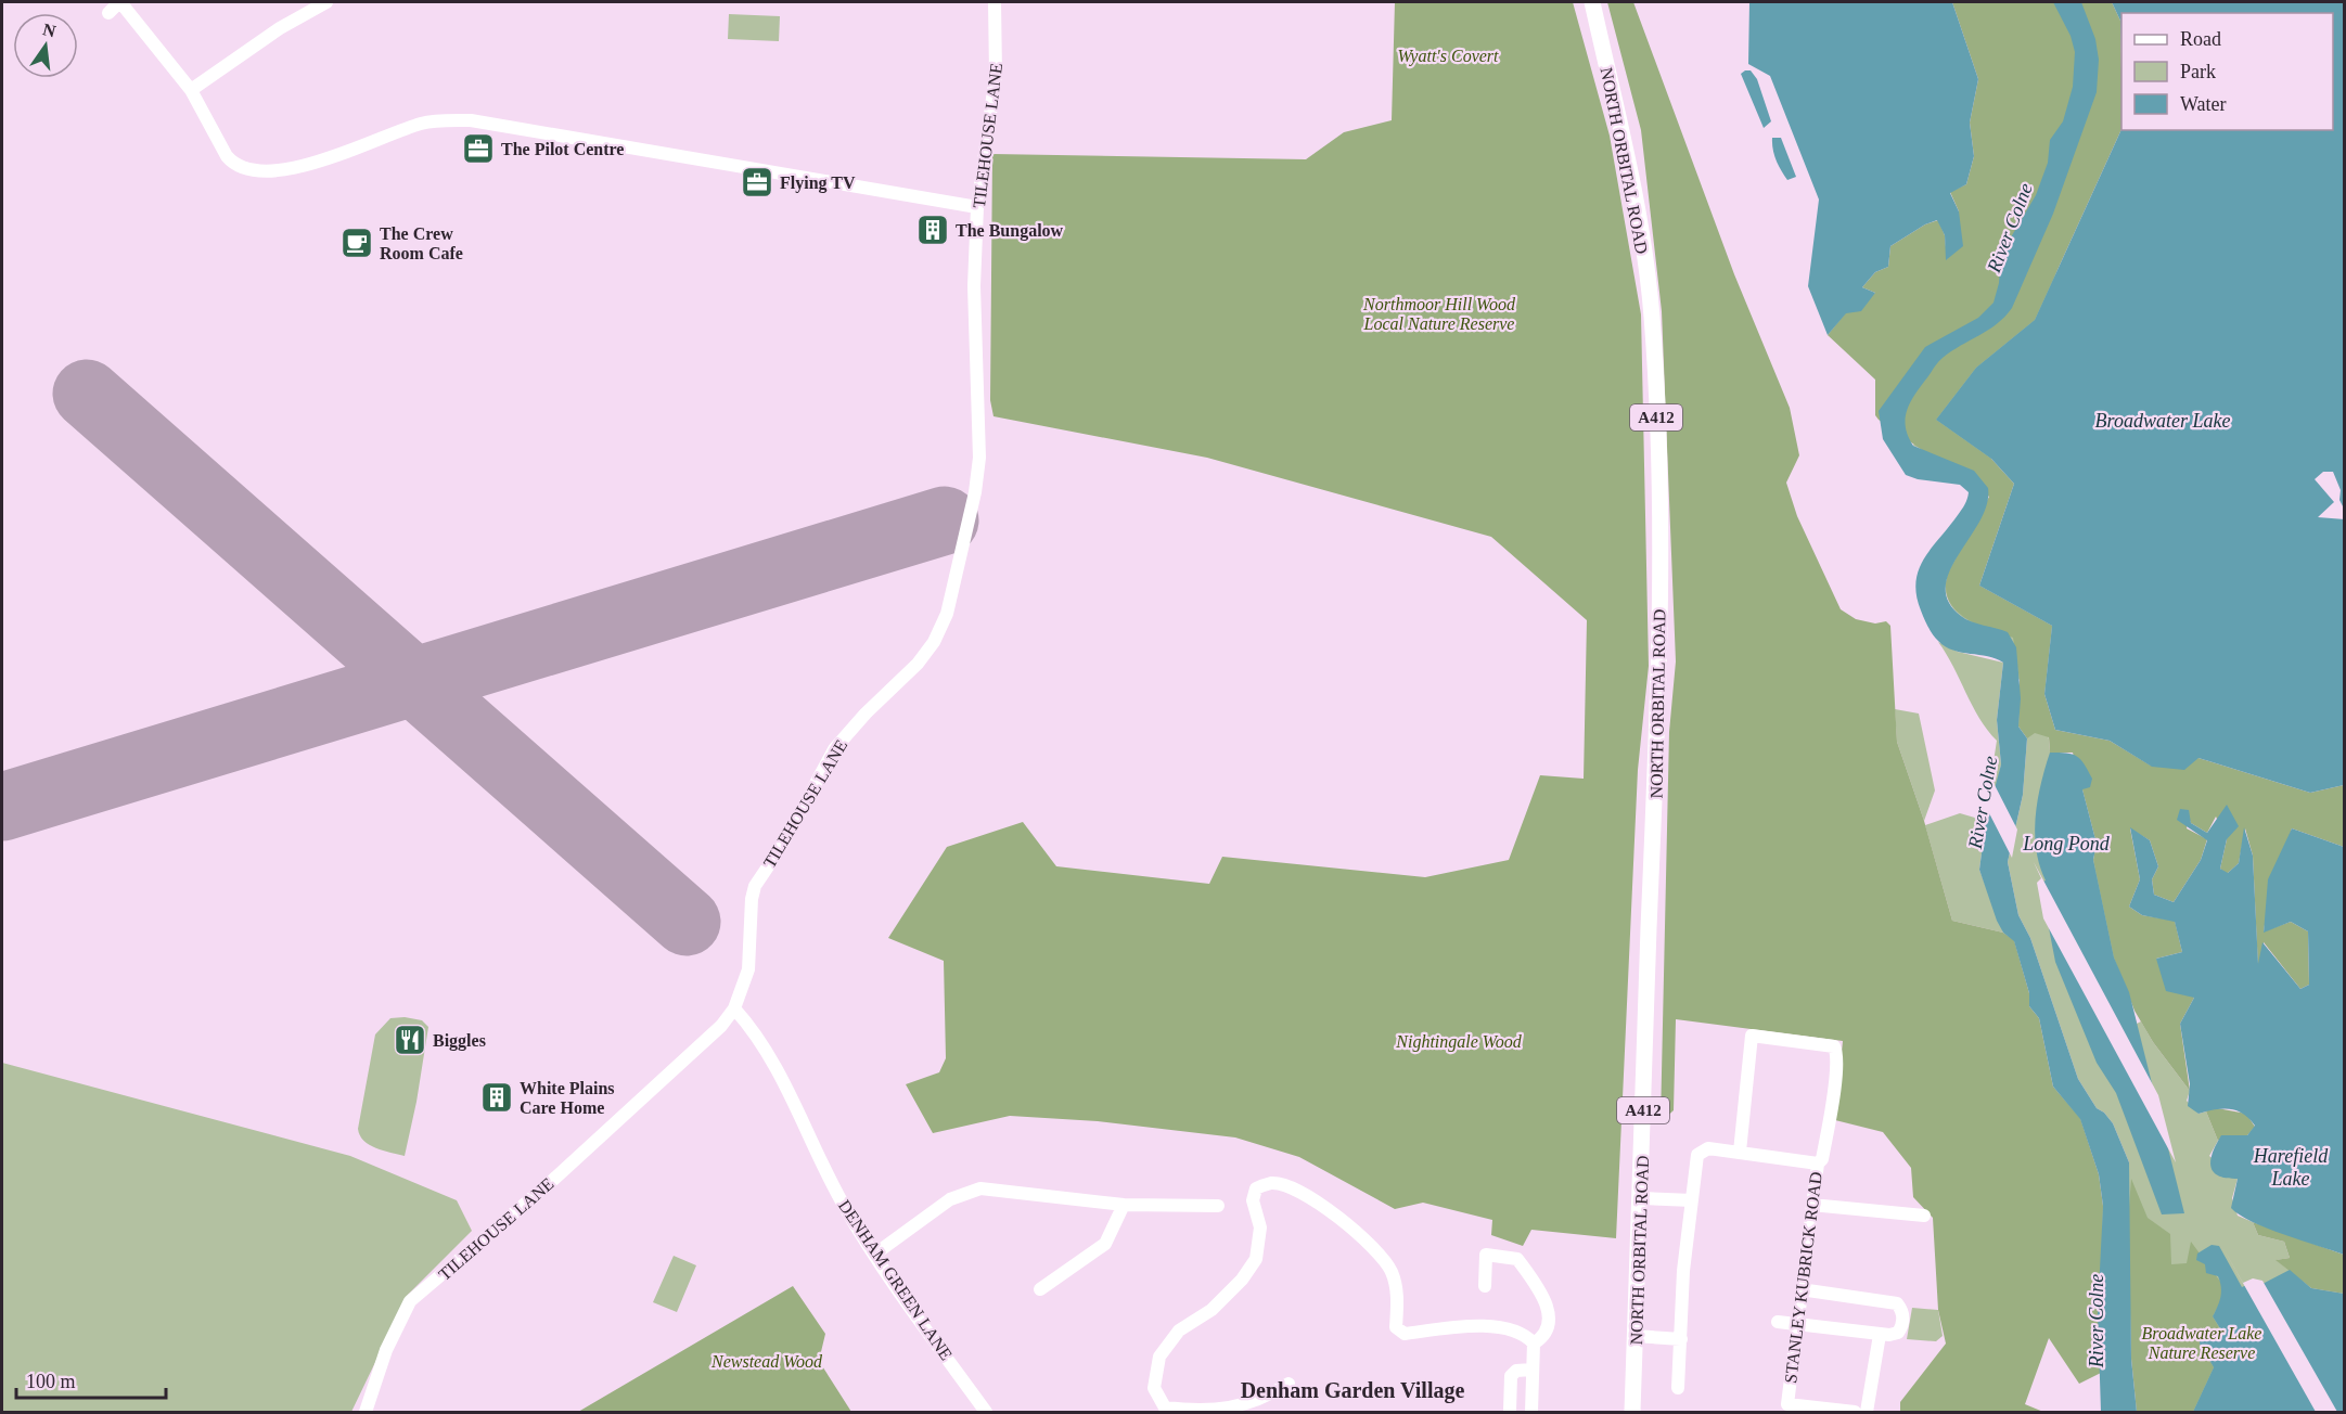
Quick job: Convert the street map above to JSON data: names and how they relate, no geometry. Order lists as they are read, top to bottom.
{
  "streets": {
    "main road": ["NORTH ORBITAL ROAD", "A412"],
    "street": ["TILEHOUSE LANE", "STANLEY KUBRICK ROAD", "DENHAM GREEN LANE"]
  },
  "crossings": [
    ["TILEHOUSE LANE", "DENHAM GREEN LANE"]
  ],
  "districts": ["Denham Garden Village"],
  "water": [
    "River Colne",
    "Broadwater Lake",
    "Long Pond",
    "Harefield Lake"
  ],
  "parks": [
    "Wyatt's Covert",
    "Northmoor Hill Wood Local Nature Reserve",
    "Nightingale Wood",
    "Broadwater Lake Nature Reserve",
    "Newstead Wood"
  ],
  "places": {
    "office": ["The Pilot Centre", "Flying TV"],
    "building": ["The Bungalow", "White Plains Care Home"],
    "cafe": ["The Crew Room Cafe"],
    "restaurant": ["Biggles"]
  },
  "legend": ["Road", "Park", "Water"],
  "scale_bar": "100 m",
  "north": "top"
}
